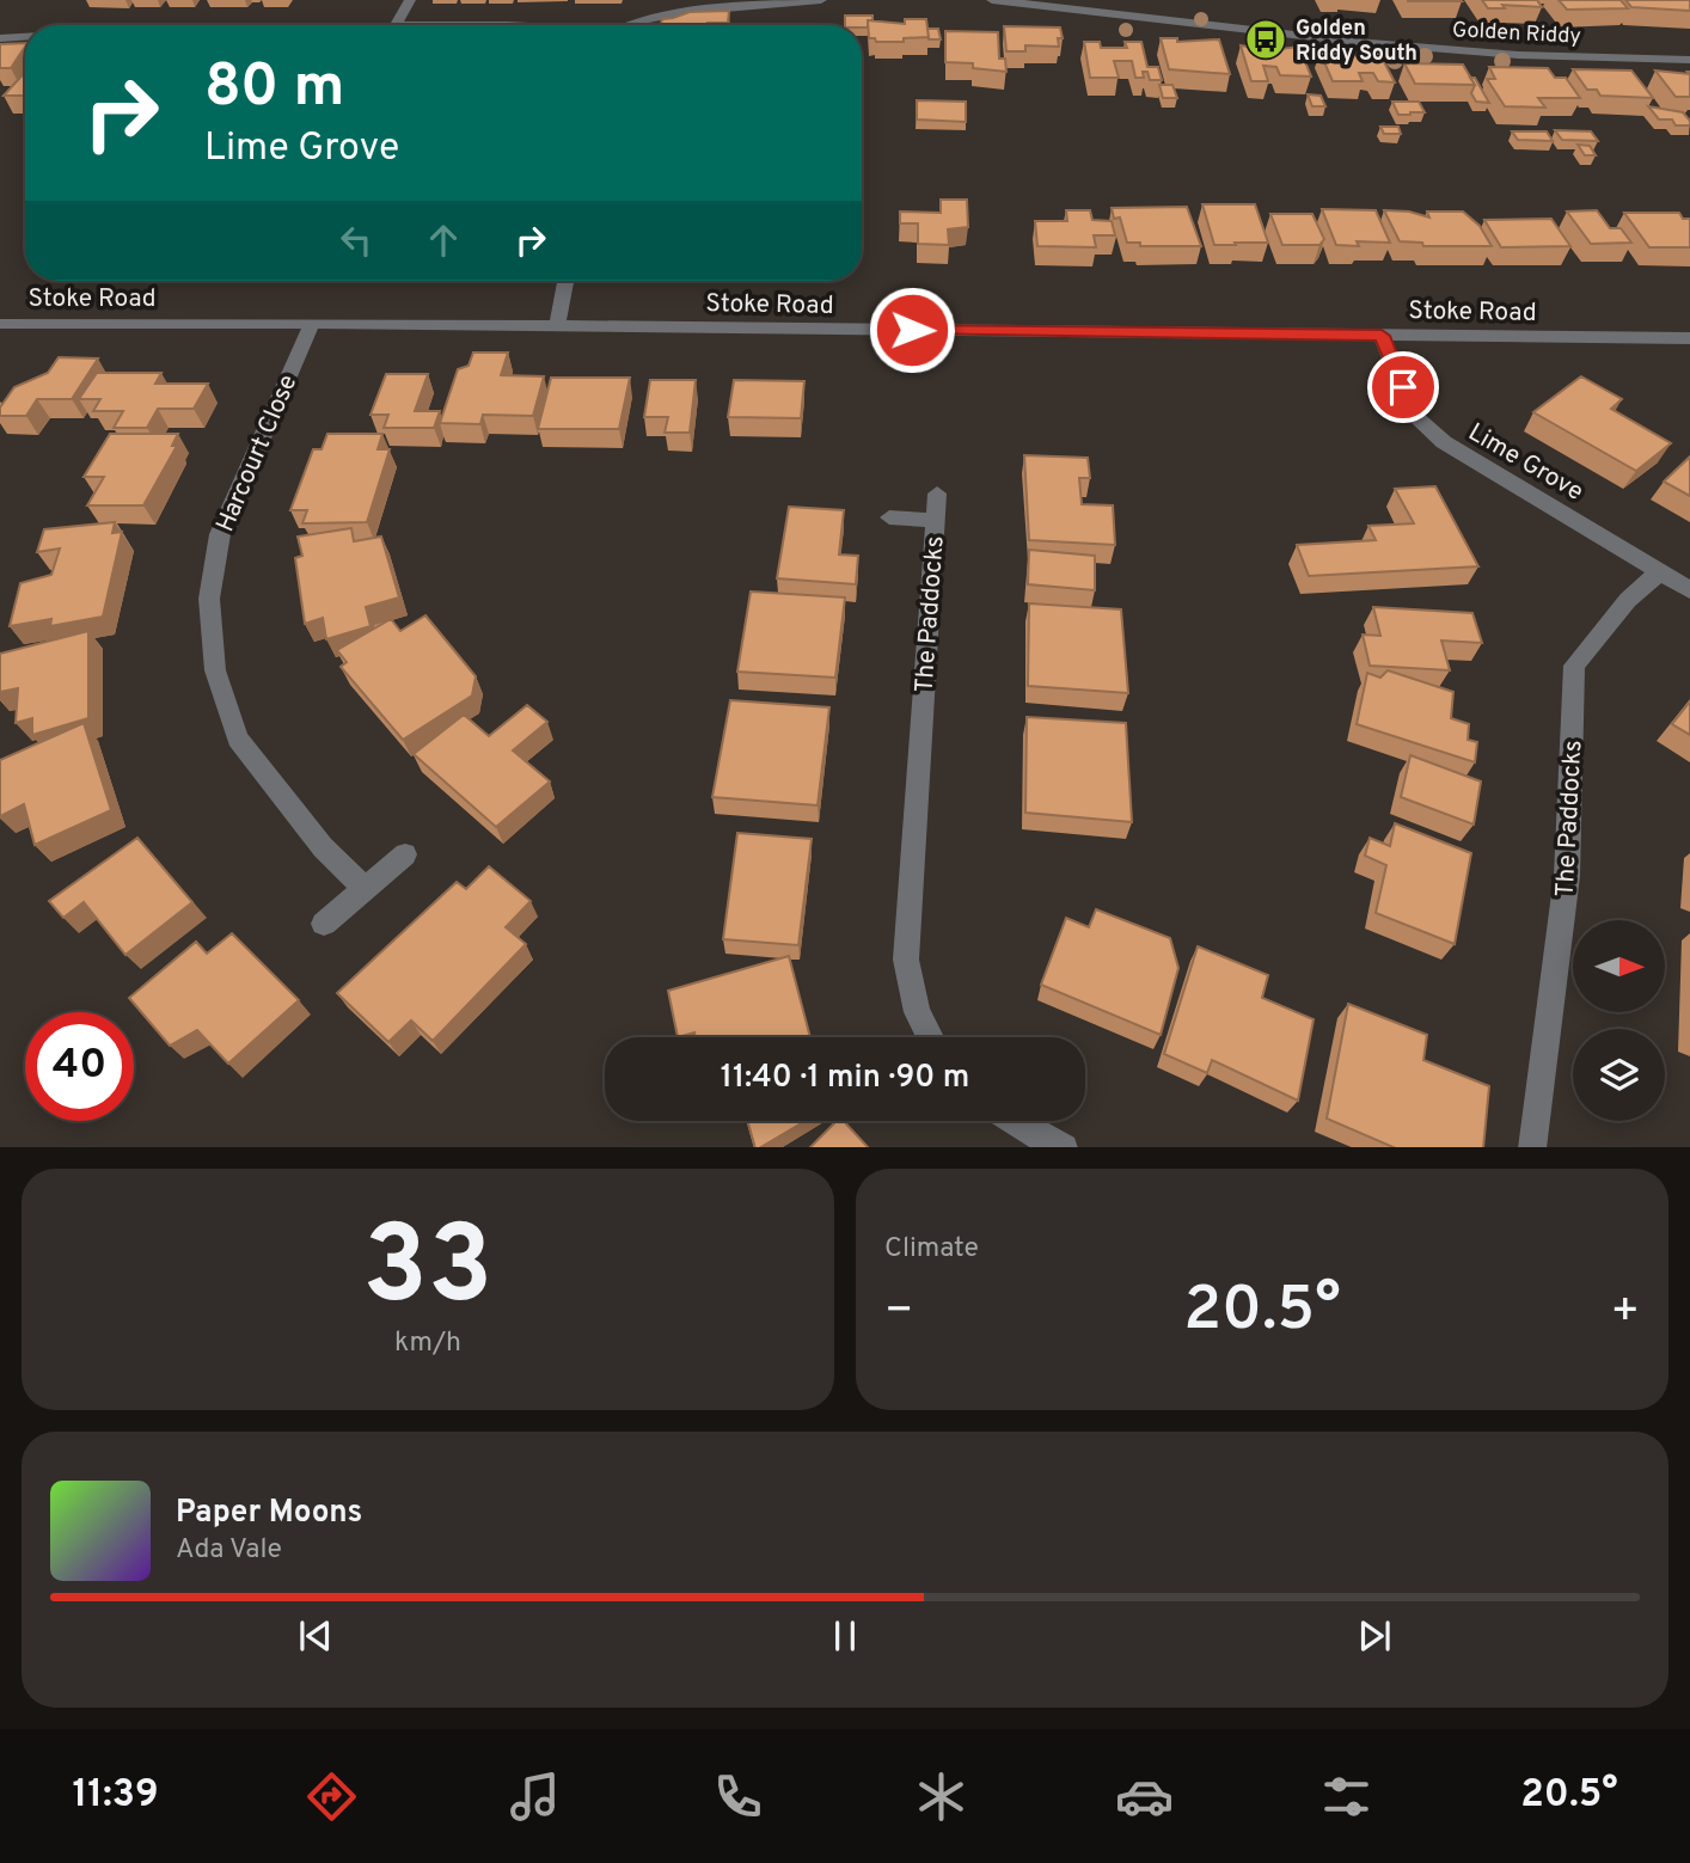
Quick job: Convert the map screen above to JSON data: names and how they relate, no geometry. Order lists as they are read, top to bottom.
{
  "streets": {
    "street": [
      "Golden Riddy",
      "Stoke Road",
      "Harcourt Close",
      "Lime Grove",
      "The Paddocks"
    ]
  },
  "crossings": [
    ["Stoke Road", "Harcourt Close"],
    ["Stoke Road", "Lime Grove"],
    ["Lime Grove", "The Paddocks"]
  ],
  "places": {
    "bus stop": ["Golden Riddy South"]
  },
  "north": "right",
  "page": {
    "turn": ["80 m", "Lime Grove"],
    "limit": "40",
    "trip": "11:40 · 1 min · 90 m",
    "tile": [
      ["33", "km/h"],
      "Climate"
    ],
    "heat": ["−", "20.5°", "+"],
    "song": ["Paper Moons", "Ada Vale"],
    "tabs": ["11:39", "20.5°"]
  }
}
